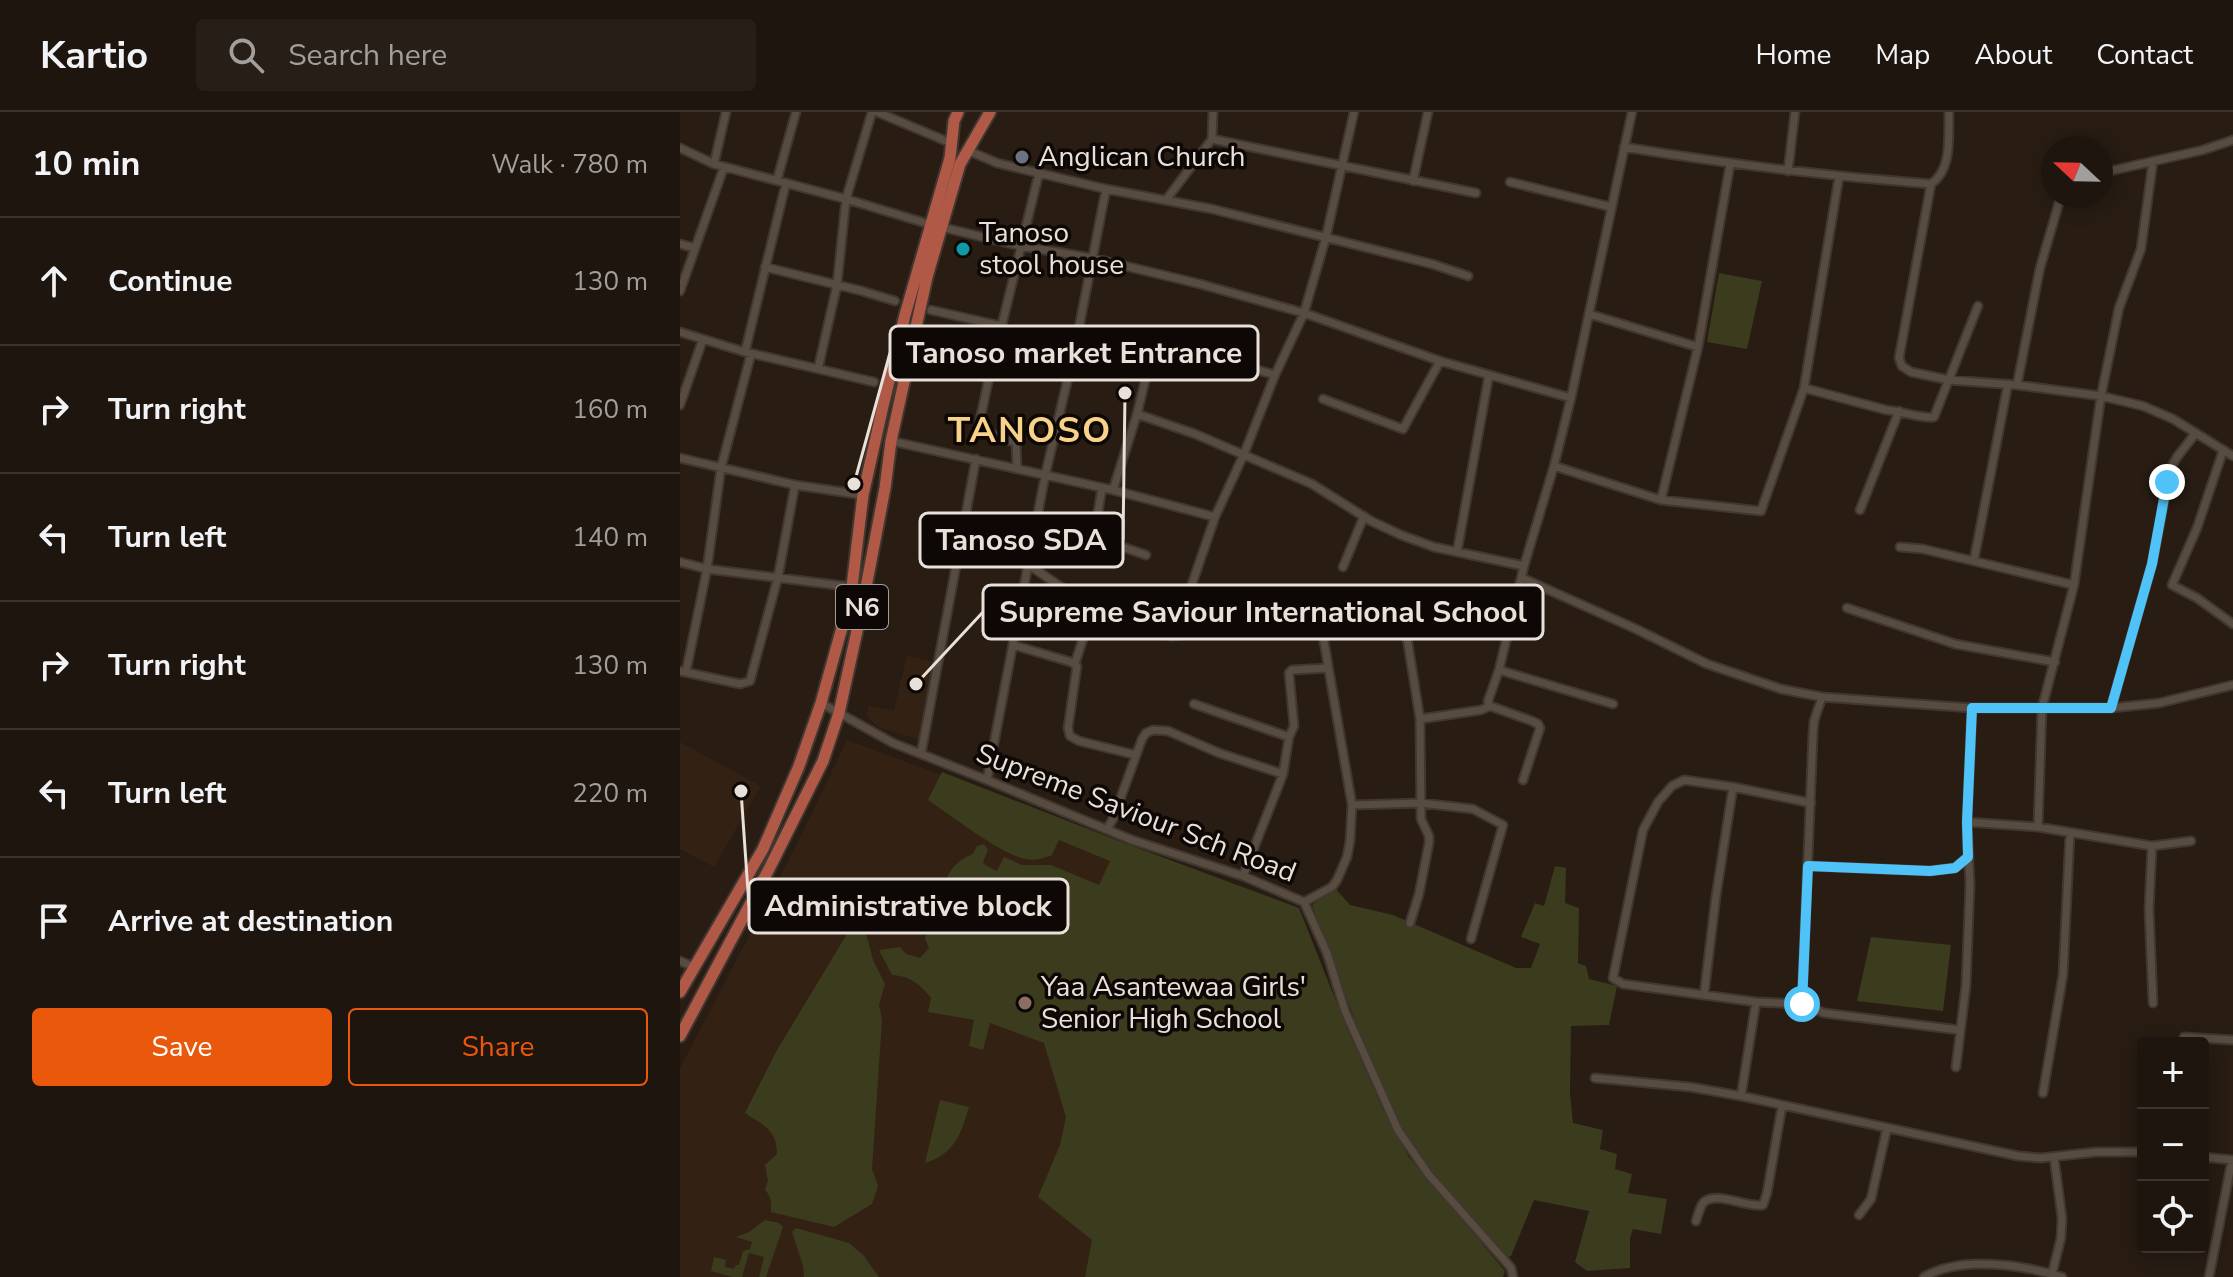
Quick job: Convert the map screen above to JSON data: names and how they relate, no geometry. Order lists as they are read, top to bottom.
{
  "streets": {
    "main road": ["N6"],
    "street": ["Supreme Saviour Sch Road"]
  },
  "crossings": [
    ["N6", "Supreme Saviour Sch Road"]
  ],
  "districts": ["TANOSO"],
  "places": [
    "Anglican Church",
    "Tanoso stool house",
    "Tanoso SDA",
    "Tanoso market Entrance",
    "Supreme Saviour International School",
    "Administrative block",
    "Yaa Asantewaa Girls' Senior High School"
  ],
  "north": "left",
  "page": {
    "header": "Kartio",
    "search": "Search here",
    "nav": [
      "Home",
      "Map",
      "About",
      "Contact"
    ],
    "heading": ["10 min", "Walk · 780 m"],
    "list": [
      ["Continue", "130 m"],
      ["Turn right", "160 m"],
      ["Turn left", "140 m"],
      ["Turn right", "130 m"],
      ["Turn left", "220 m"],
      "Arrive at destination"
    ],
    "buttons": ["Save", "Share"],
    "map_buttons": ["+", "−"]
  }
}
